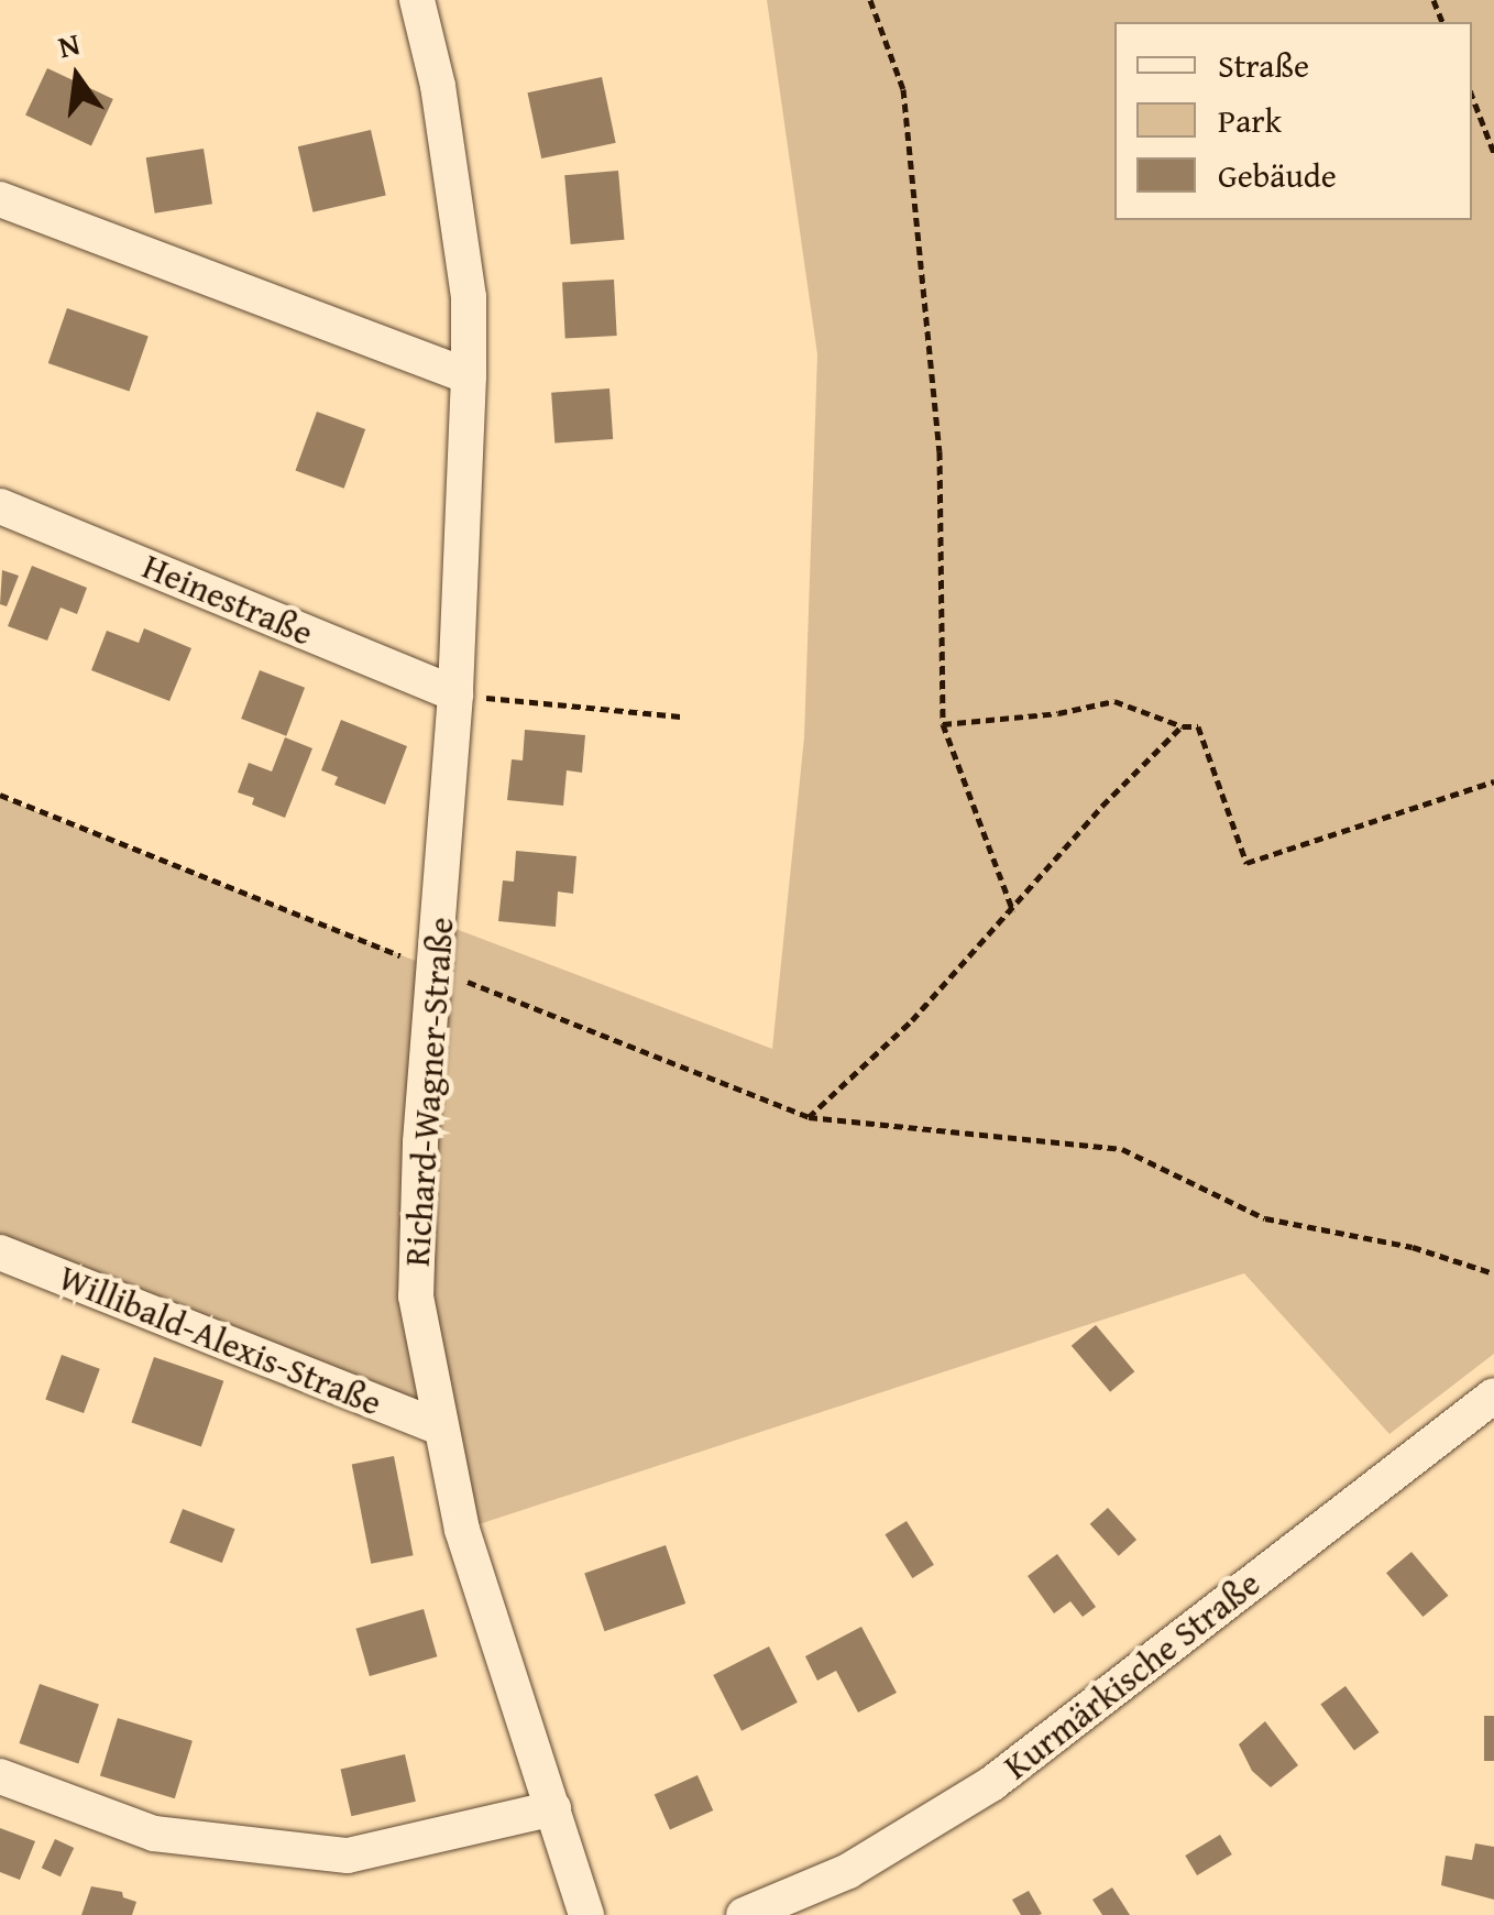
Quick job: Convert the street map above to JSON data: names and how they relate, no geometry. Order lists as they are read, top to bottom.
{
  "streets": {
    "street": [
      "Heinestraße",
      "Richard-Wagner-Straße",
      "Willibald-Alexis-Straße",
      "Kurmärkische Straße"
    ]
  },
  "crossings": [
    ["Heinestraße", "Richard-Wagner-Straße"],
    ["Richard-Wagner-Straße", "Willibald-Alexis-Straße"]
  ],
  "legend": ["Straße", "Park", "Gebäude"],
  "north": "top"
}
